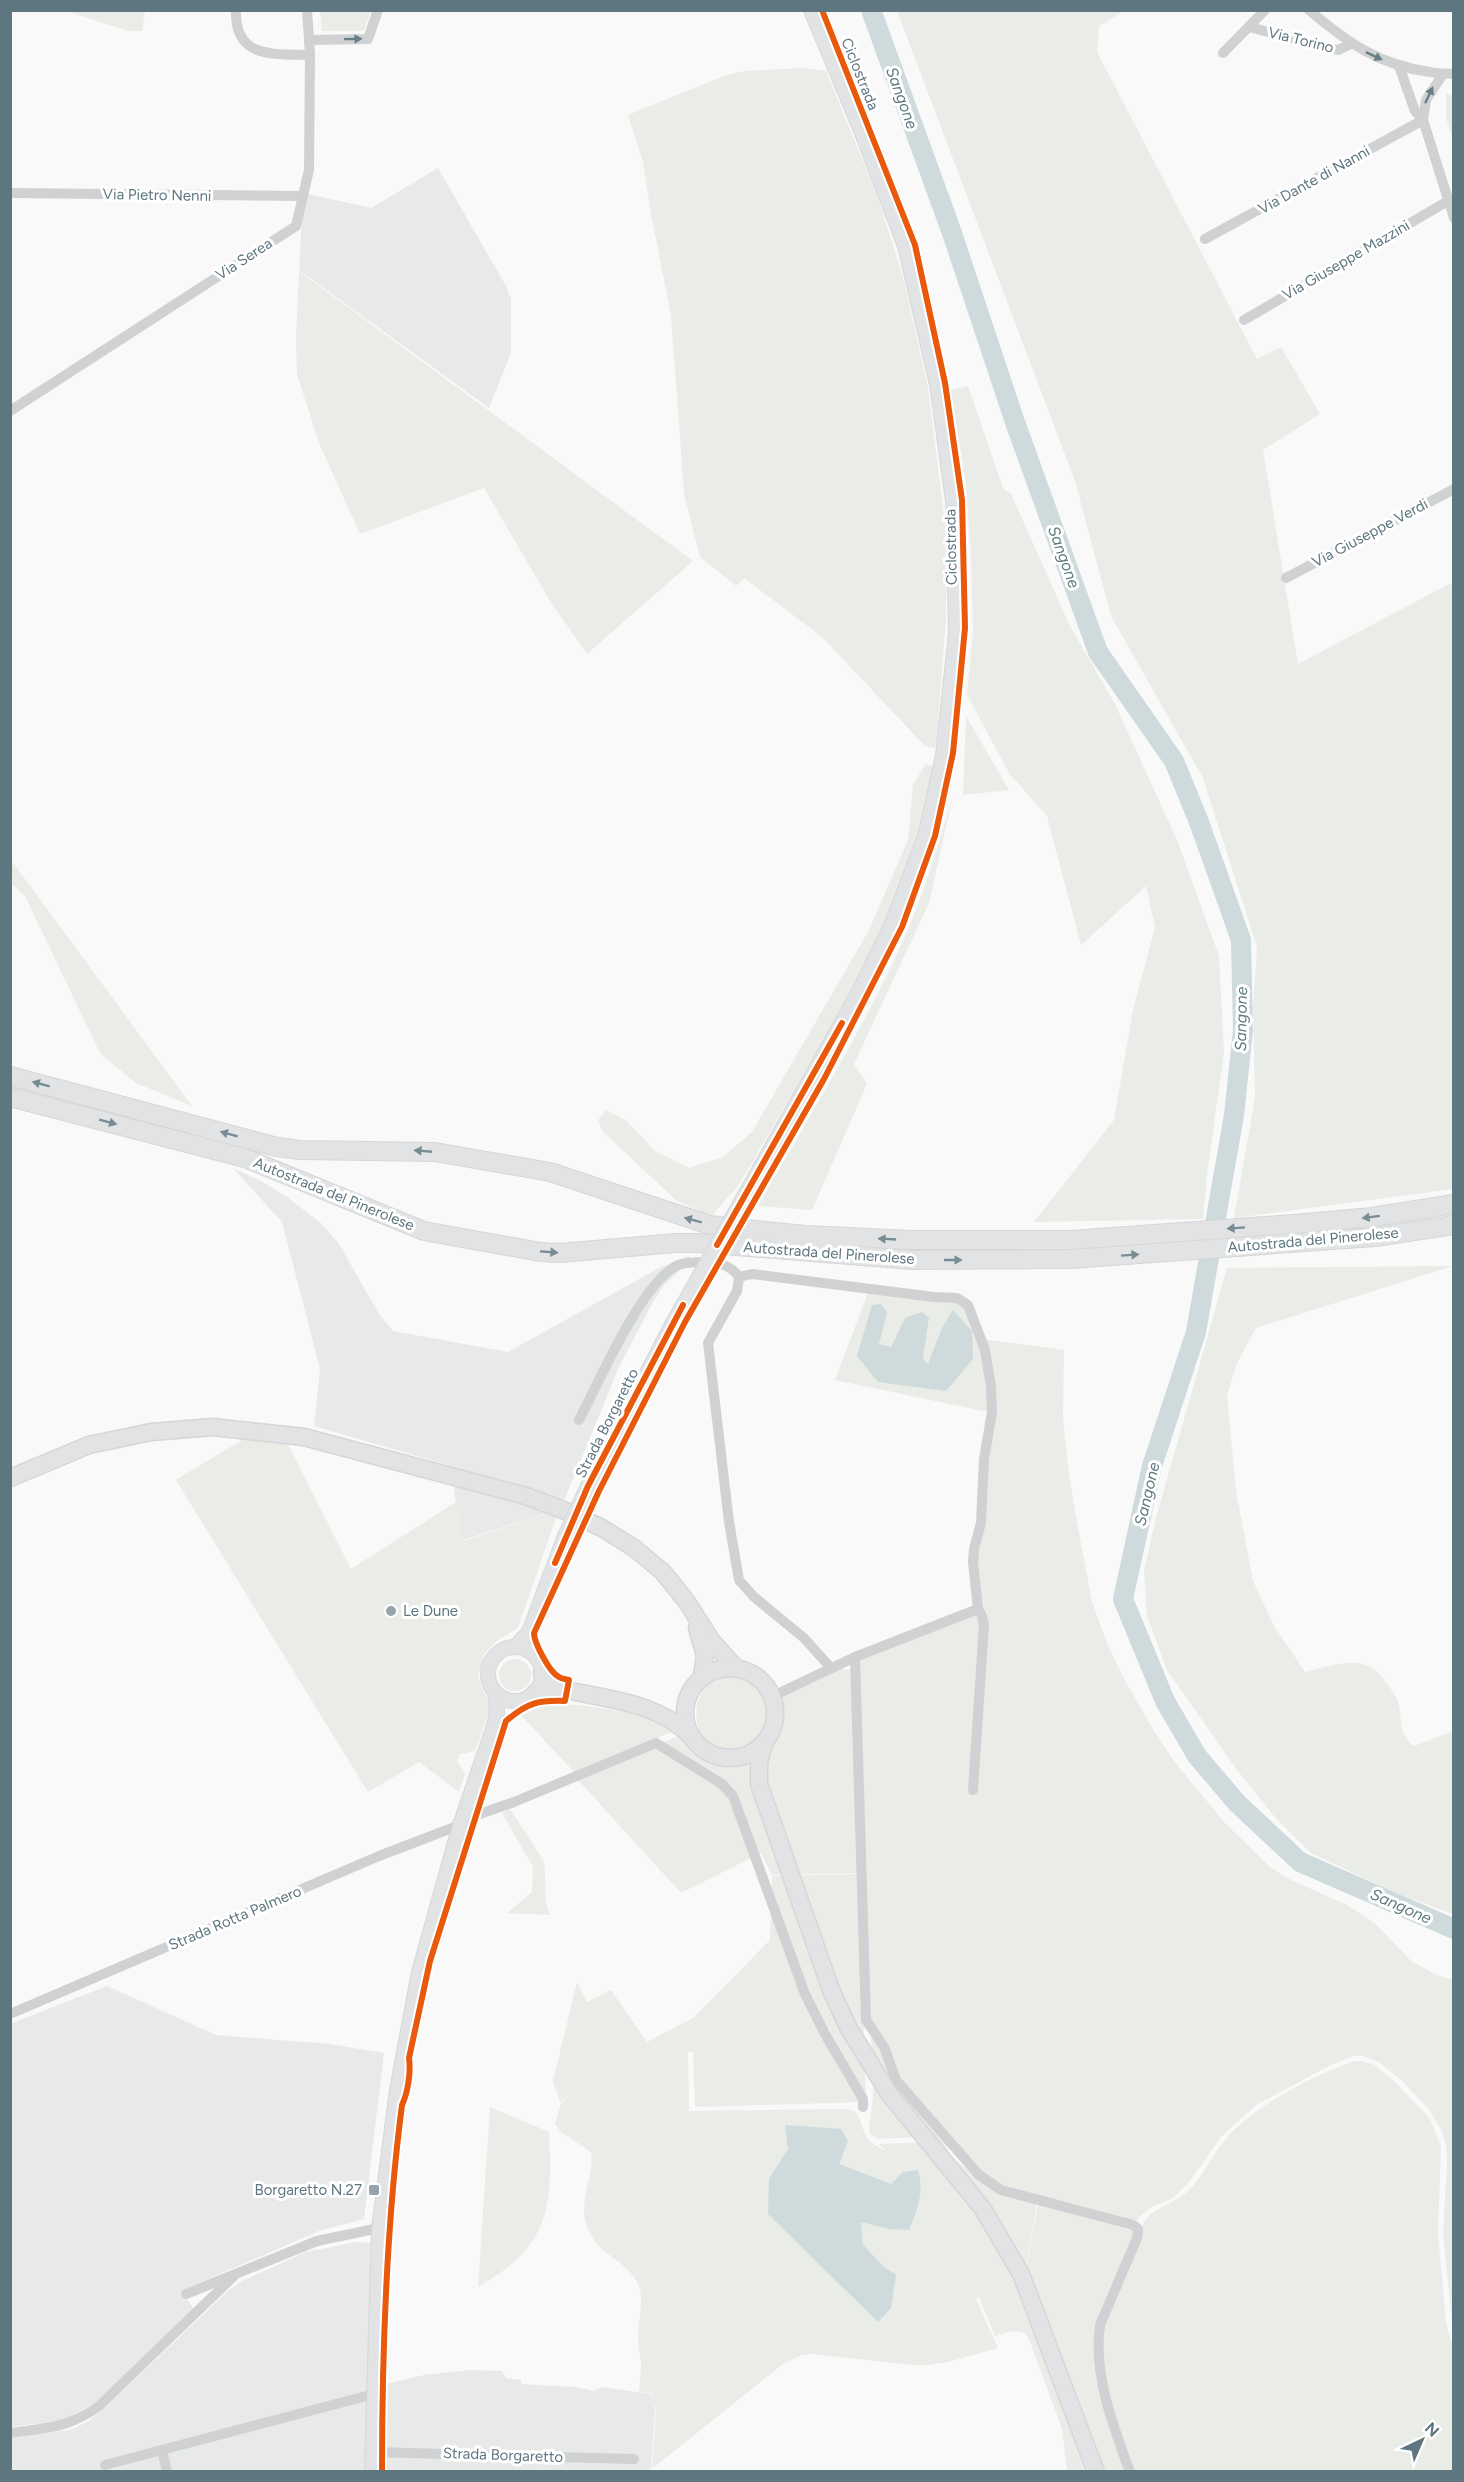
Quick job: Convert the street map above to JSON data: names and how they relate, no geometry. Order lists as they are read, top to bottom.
{
  "streets": {
    "highway": ["Autostrada del Pinerolese"],
    "street": [
      "Via Torino",
      "Via Dante di Nanni",
      "Via Pietro Nenni",
      "Via Serea",
      "Via Giuseppe Mazzini",
      "Via Giuseppe Verdi",
      "Strada Borgaretto",
      "Strada Rotta Palmero"
    ],
    "cycle path": ["Ciclostrada"]
  },
  "crossings": [
    ["Via Pietro Nenni", "Via Serea"]
  ],
  "water": ["Sangone"],
  "places": {
    "other": ["Le Dune"],
    "transit": ["Borgaretto N.27"]
  },
  "north": "top right"
}
